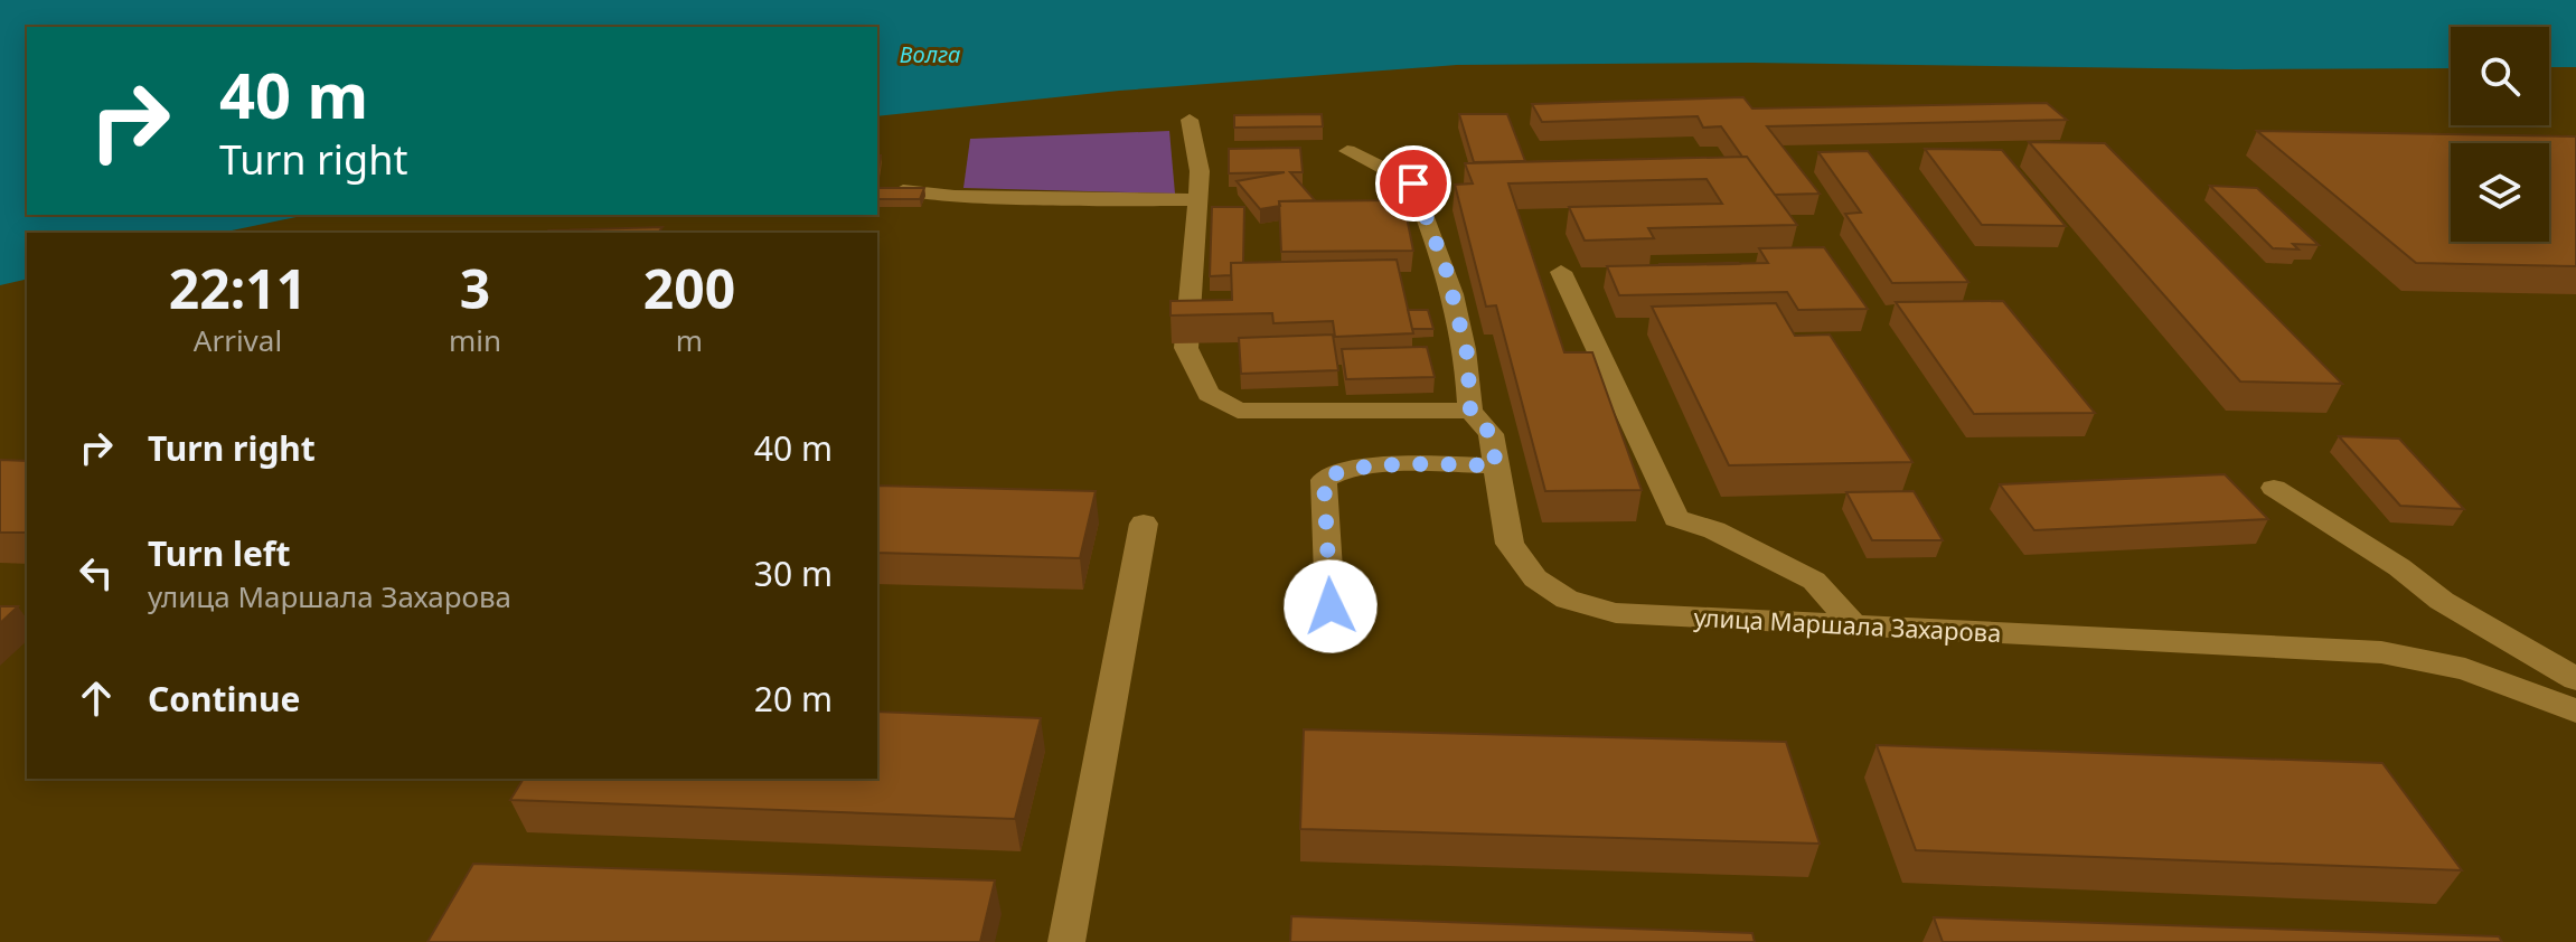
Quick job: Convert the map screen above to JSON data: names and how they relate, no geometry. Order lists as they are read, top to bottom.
{
  "streets": {
    "street": ["улица Маршала Захарова"]
  },
  "water": ["Волга"],
  "page": {
    "turn": ["40 m", "Turn right"],
    "eta": [
      "22:11",
      "Arrival",
      "3",
      "min",
      "200",
      "m"
    ],
    "list": [
      {
        "name": "Turn right",
        "value": "40 m"
      },
      {
        "name": "Turn left",
        "note": "улица Маршала Захарова",
        "value": "30 m"
      },
      {
        "name": "Continue",
        "value": "20 m"
      }
    ]
  }
}
